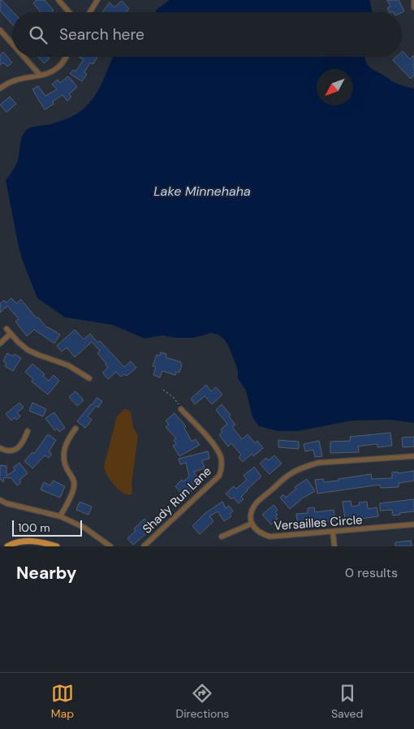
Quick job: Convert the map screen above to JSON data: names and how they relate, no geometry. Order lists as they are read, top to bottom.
{
  "streets": {
    "street": ["Shady Run Lane", "Versailles Circle"]
  },
  "water": ["Lake Minnehaha"],
  "scale_bar": "100 m",
  "north": "bottom left",
  "page": {
    "search": "Search here",
    "scale": "100 m",
    "heading": ["Nearby", "0 results"],
    "nav": ["Map", "Directions", "Saved"]
  }
}
